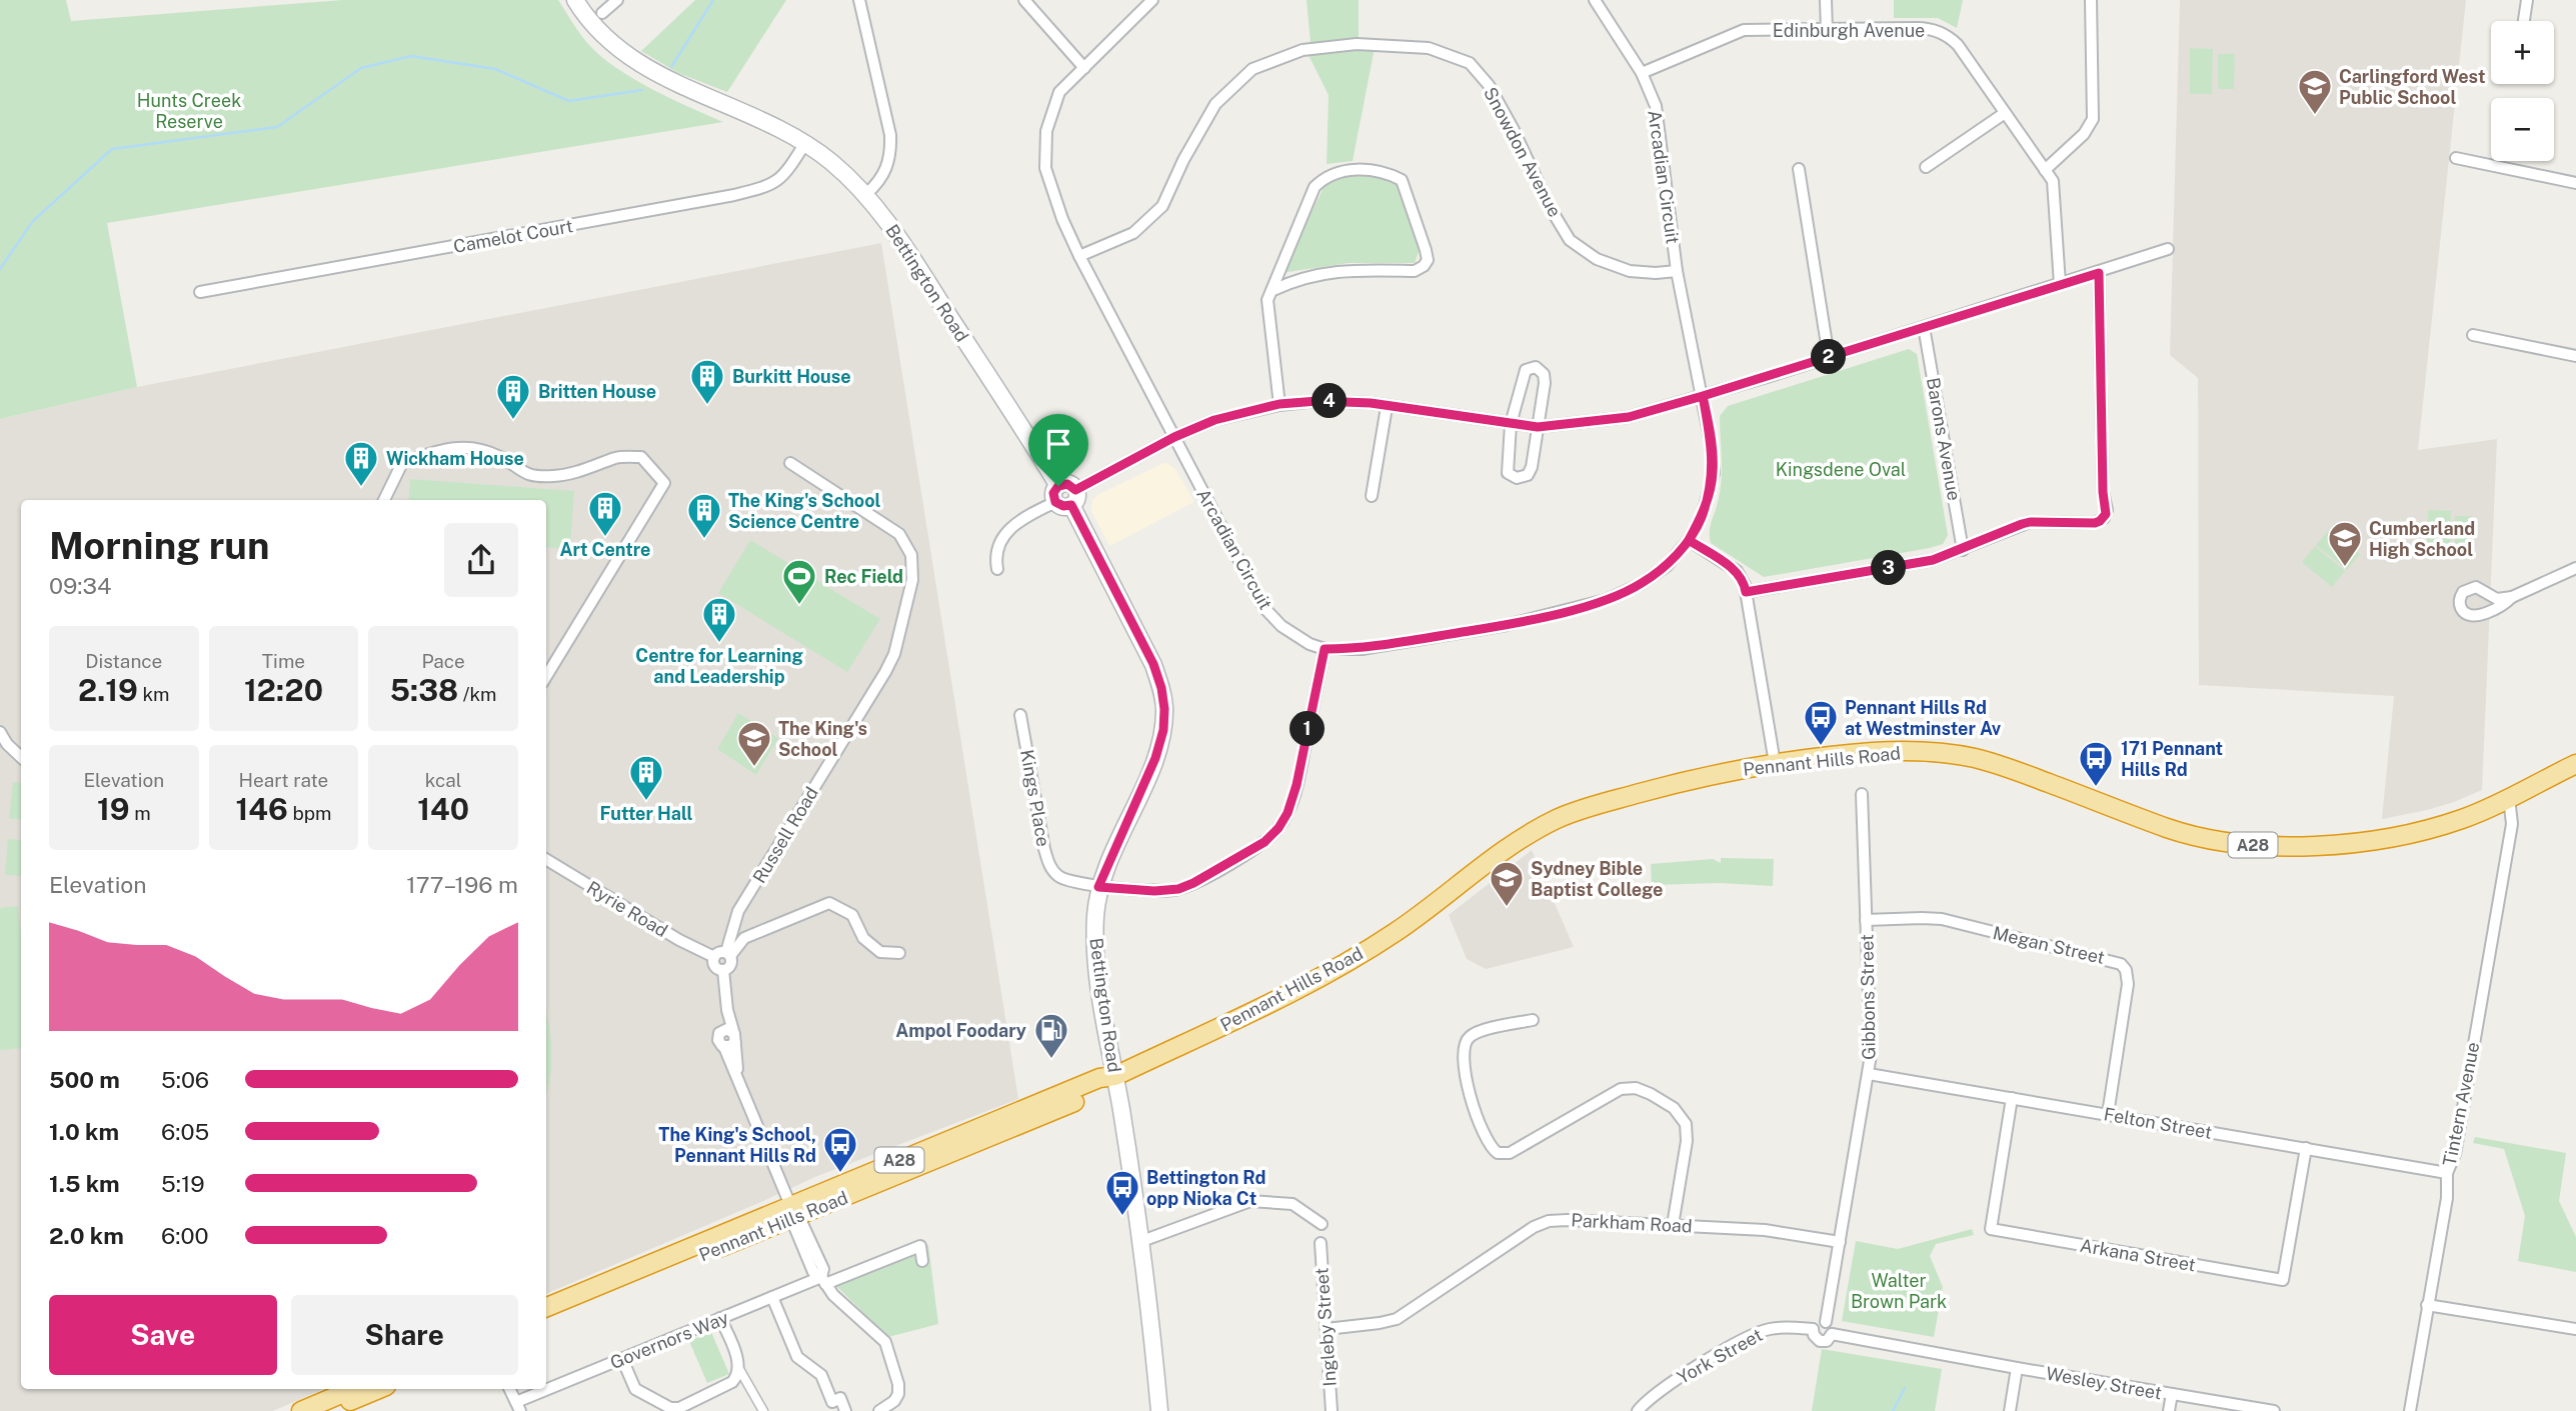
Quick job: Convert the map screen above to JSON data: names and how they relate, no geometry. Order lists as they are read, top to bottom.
{
  "streets": {
    "highway": ["Pennant Hills Road", "A28"],
    "main road": ["Bettington Road"],
    "street": [
      "Edinburgh Avenue",
      "Snowdon Avenue",
      "Arcadian Circuit",
      "Camelot Court",
      "Barons Avenue",
      "Kings Place",
      "Russell Road",
      "Ryrie Road",
      "Megan Street",
      "Gibbons Street",
      "Tintern Avenue",
      "Felton Street",
      "Parkham Road",
      "Arkana Street",
      "Ingleby Street",
      "Governors Way",
      "York Street",
      "Wesley Street"
    ]
  },
  "crossings": [
    ["Edinburgh Avenue", "Arcadian Circuit"],
    ["Snowdon Avenue", "Arcadian Circuit"],
    ["Arcadian Circuit", "Kings Place"],
    ["Camelot Court", "Bettington Road"],
    ["Bettington Road", "Pennant Hills Road"],
    ["Bettington Road", "Kings Place"],
    ["Pennant Hills Road", "Tintern Avenue"],
    ["Russell Road", "Ryrie Road"],
    ["Megan Street", "Gibbons Street"],
    ["Megan Street", "Felton Street"],
    ["Gibbons Street", "Felton Street"],
    ["Gibbons Street", "Parkham Road"],
    ["Gibbons Street", "York Street"],
    ["Tintern Avenue", "Felton Street"],
    ["Felton Street", "Arkana Street"],
    ["Parkham Road", "Ingleby Street"]
  ],
  "parks": ["Hunts Creek Reserve", "Kingsdene Oval", "Walter Brown Park"],
  "places": {
    "school or university": [
      "Carlingford West Public School",
      "Cumberland High School",
      "The King's School",
      "Sydney Bible Baptist College"
    ],
    "building": [
      "Burkitt House",
      "Britten House",
      "Wickham House",
      "Art Centre",
      "The King's School Science Centre",
      "Centre for Learning and Leadership",
      "Futter Hall"
    ],
    "sports": ["Rec Field"],
    "bus stop": [
      "Pennant Hills Rd at Westminster Av",
      "171 Pennant Hills Rd",
      "The King's School, Pennant Hills Rd",
      "Bettington Rd opp Nioka Ct"
    ],
    "fuel station": ["Ampol Foodary"]
  },
  "page": {
    "map_buttons": ["+", "−"],
    "pins": [
      "2",
      "4",
      "3",
      "1"
    ],
    "heading": ["Morning run", "09:34"],
    "stats": [
      ["Distance", "2.19 km"],
      ["Time", "12:20"],
      ["Pace", "5:38 /km"],
      ["Elevation", "19 m"],
      ["Heart rate", "146 bpm"],
      ["kcal", "140"]
    ],
    "chart": ["Elevation", "177–196 m"],
    "list": [
      {
        "name": "500 m",
        "note": "5:06"
      },
      {
        "name": "1.0 km",
        "note": "6:05"
      },
      {
        "name": "1.5 km",
        "note": "5:19"
      },
      {
        "name": "2.0 km",
        "note": "6:00"
      }
    ],
    "buttons": ["Save", "Share"]
  }
}
